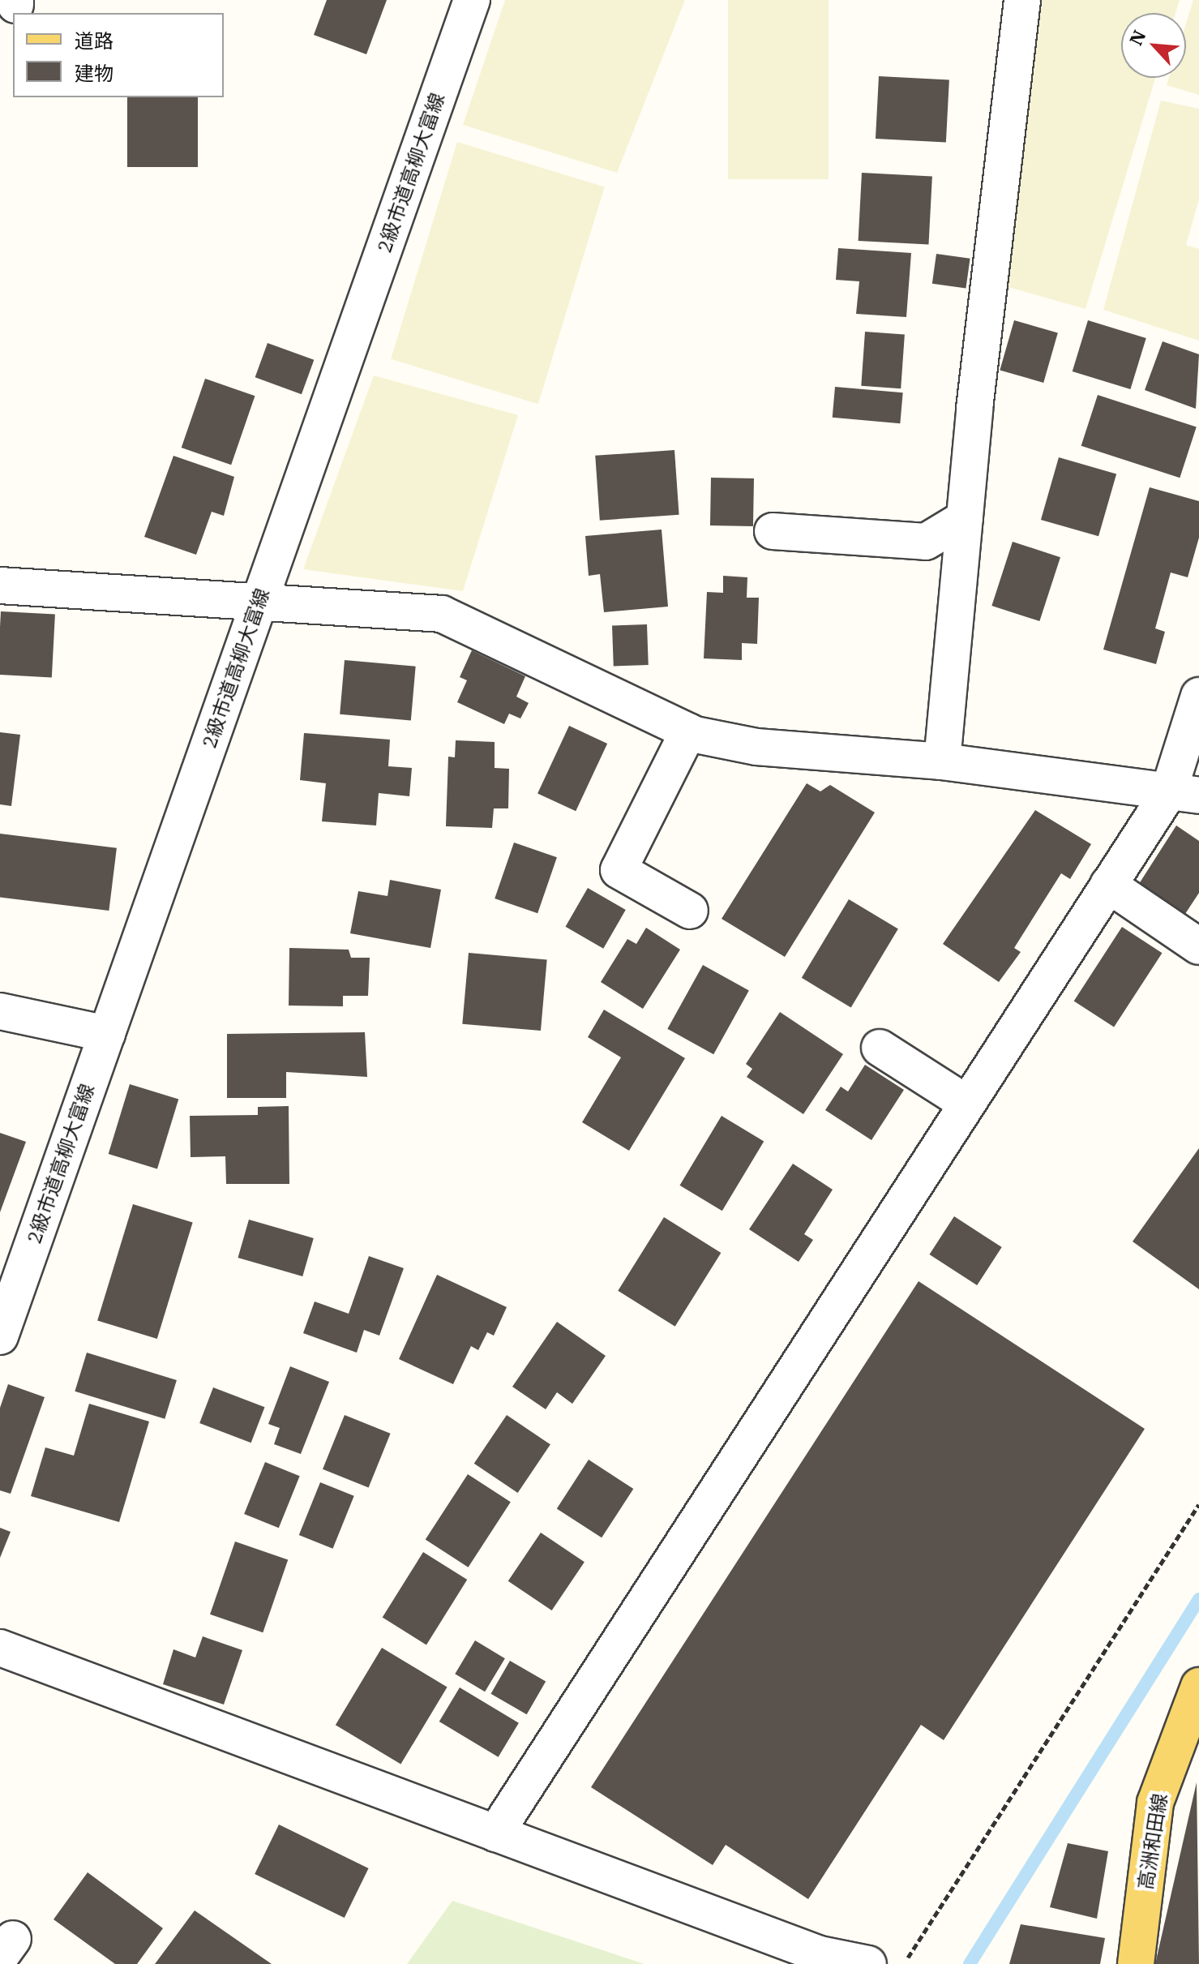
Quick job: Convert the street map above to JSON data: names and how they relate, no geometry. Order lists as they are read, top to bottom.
{
  "streets": {
    "main road": ["高洲和田線"],
    "street": ["2級市道高柳大富線"]
  },
  "legend": ["道路", "建物"],
  "north": "top left"
}
